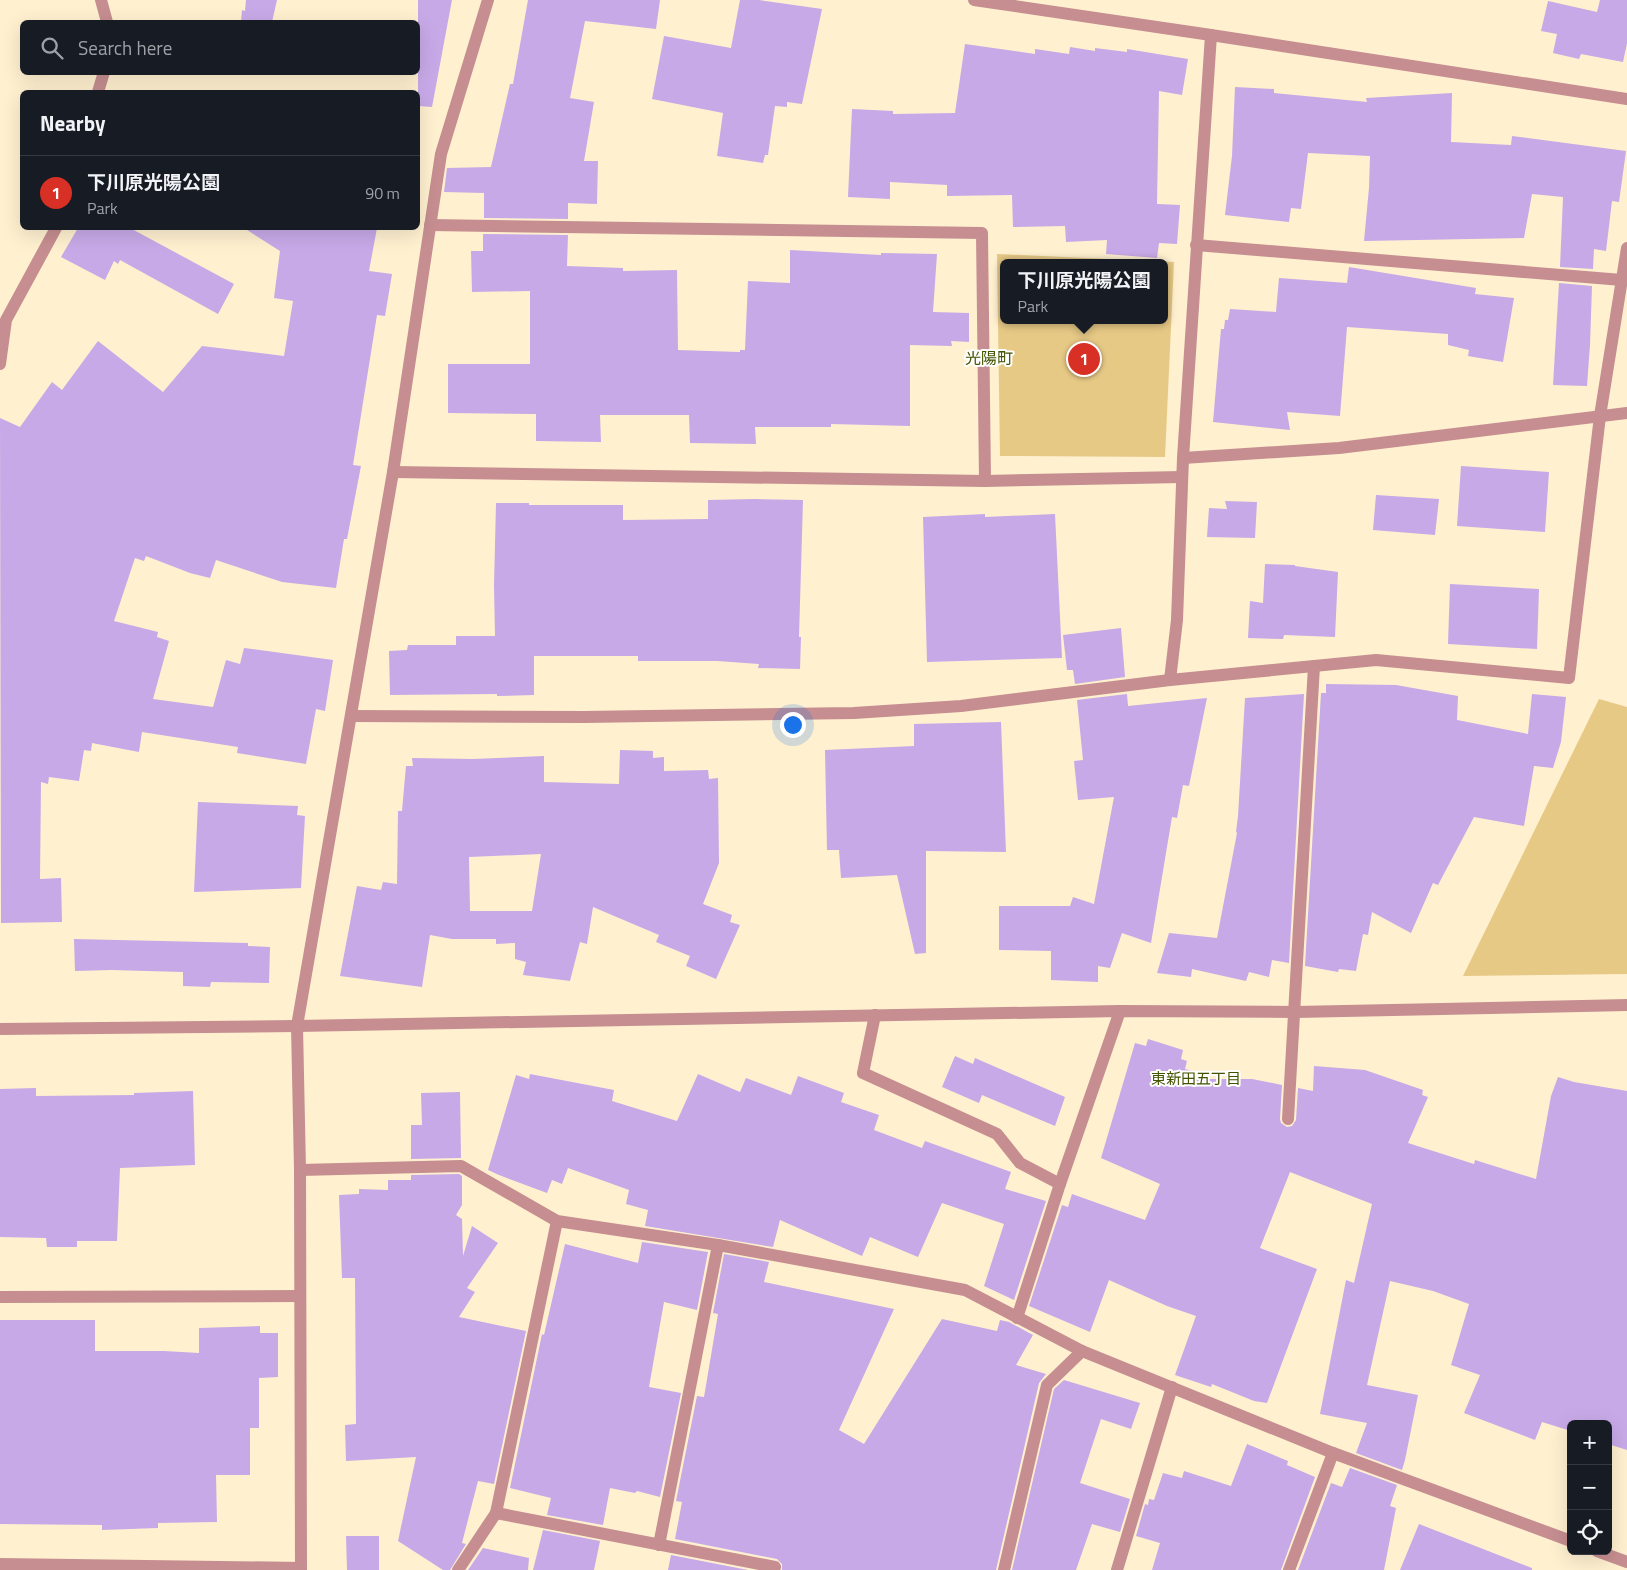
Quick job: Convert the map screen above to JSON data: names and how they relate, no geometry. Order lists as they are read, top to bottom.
{
  "districts": ["光陽町", "東新田五丁目"],
  "page": {
    "search": "Search here",
    "heading": "Nearby",
    "list": [
      {
        "mark": "1",
        "name": "下川原光陽公園",
        "note": "Park",
        "value": "90 m"
      }
    ],
    "popup": ["下川原光陽公園", "Park"],
    "pins": "1",
    "map_buttons": ["+", "−"]
  }
}
